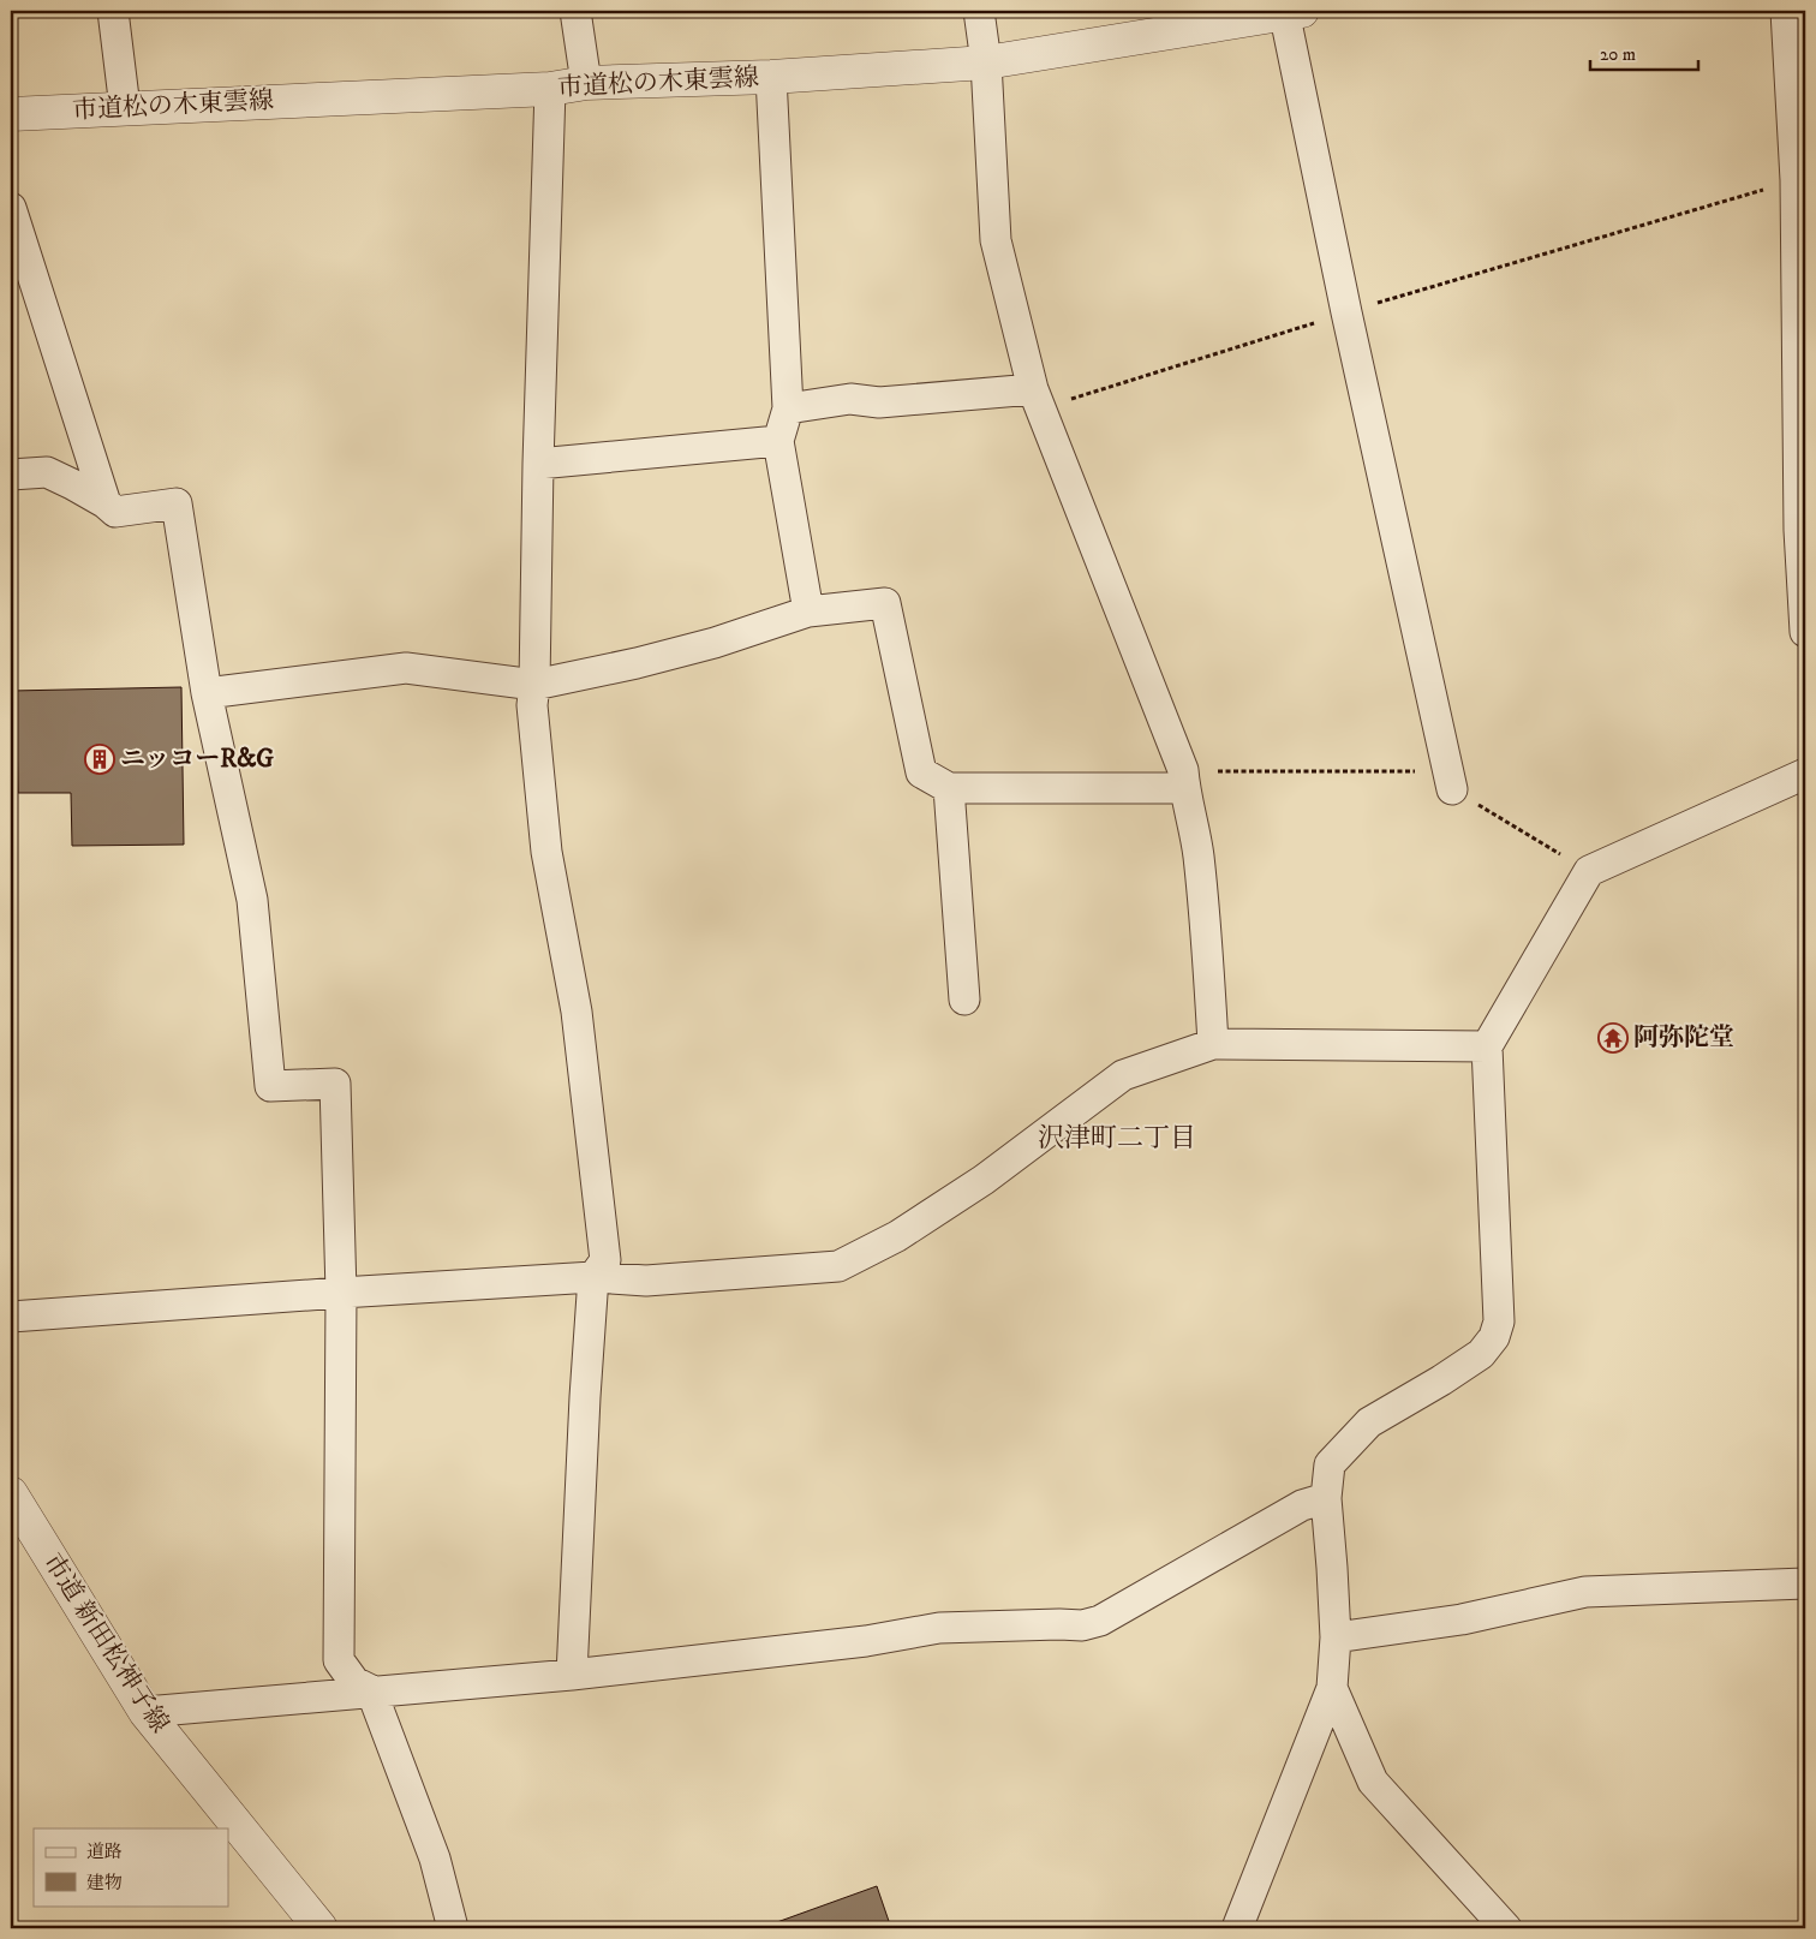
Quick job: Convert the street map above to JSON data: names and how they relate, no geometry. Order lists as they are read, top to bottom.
{
  "streets": {
    "street": ["市道松の木東雲線", "市道 新田松神子線"]
  },
  "districts": ["沢津町二丁目"],
  "places": {
    "building": ["ニッコーR&G"],
    "temple": ["阿弥陀堂"]
  },
  "legend": ["道路", "建物"],
  "scale_bar": "20 m"
}
